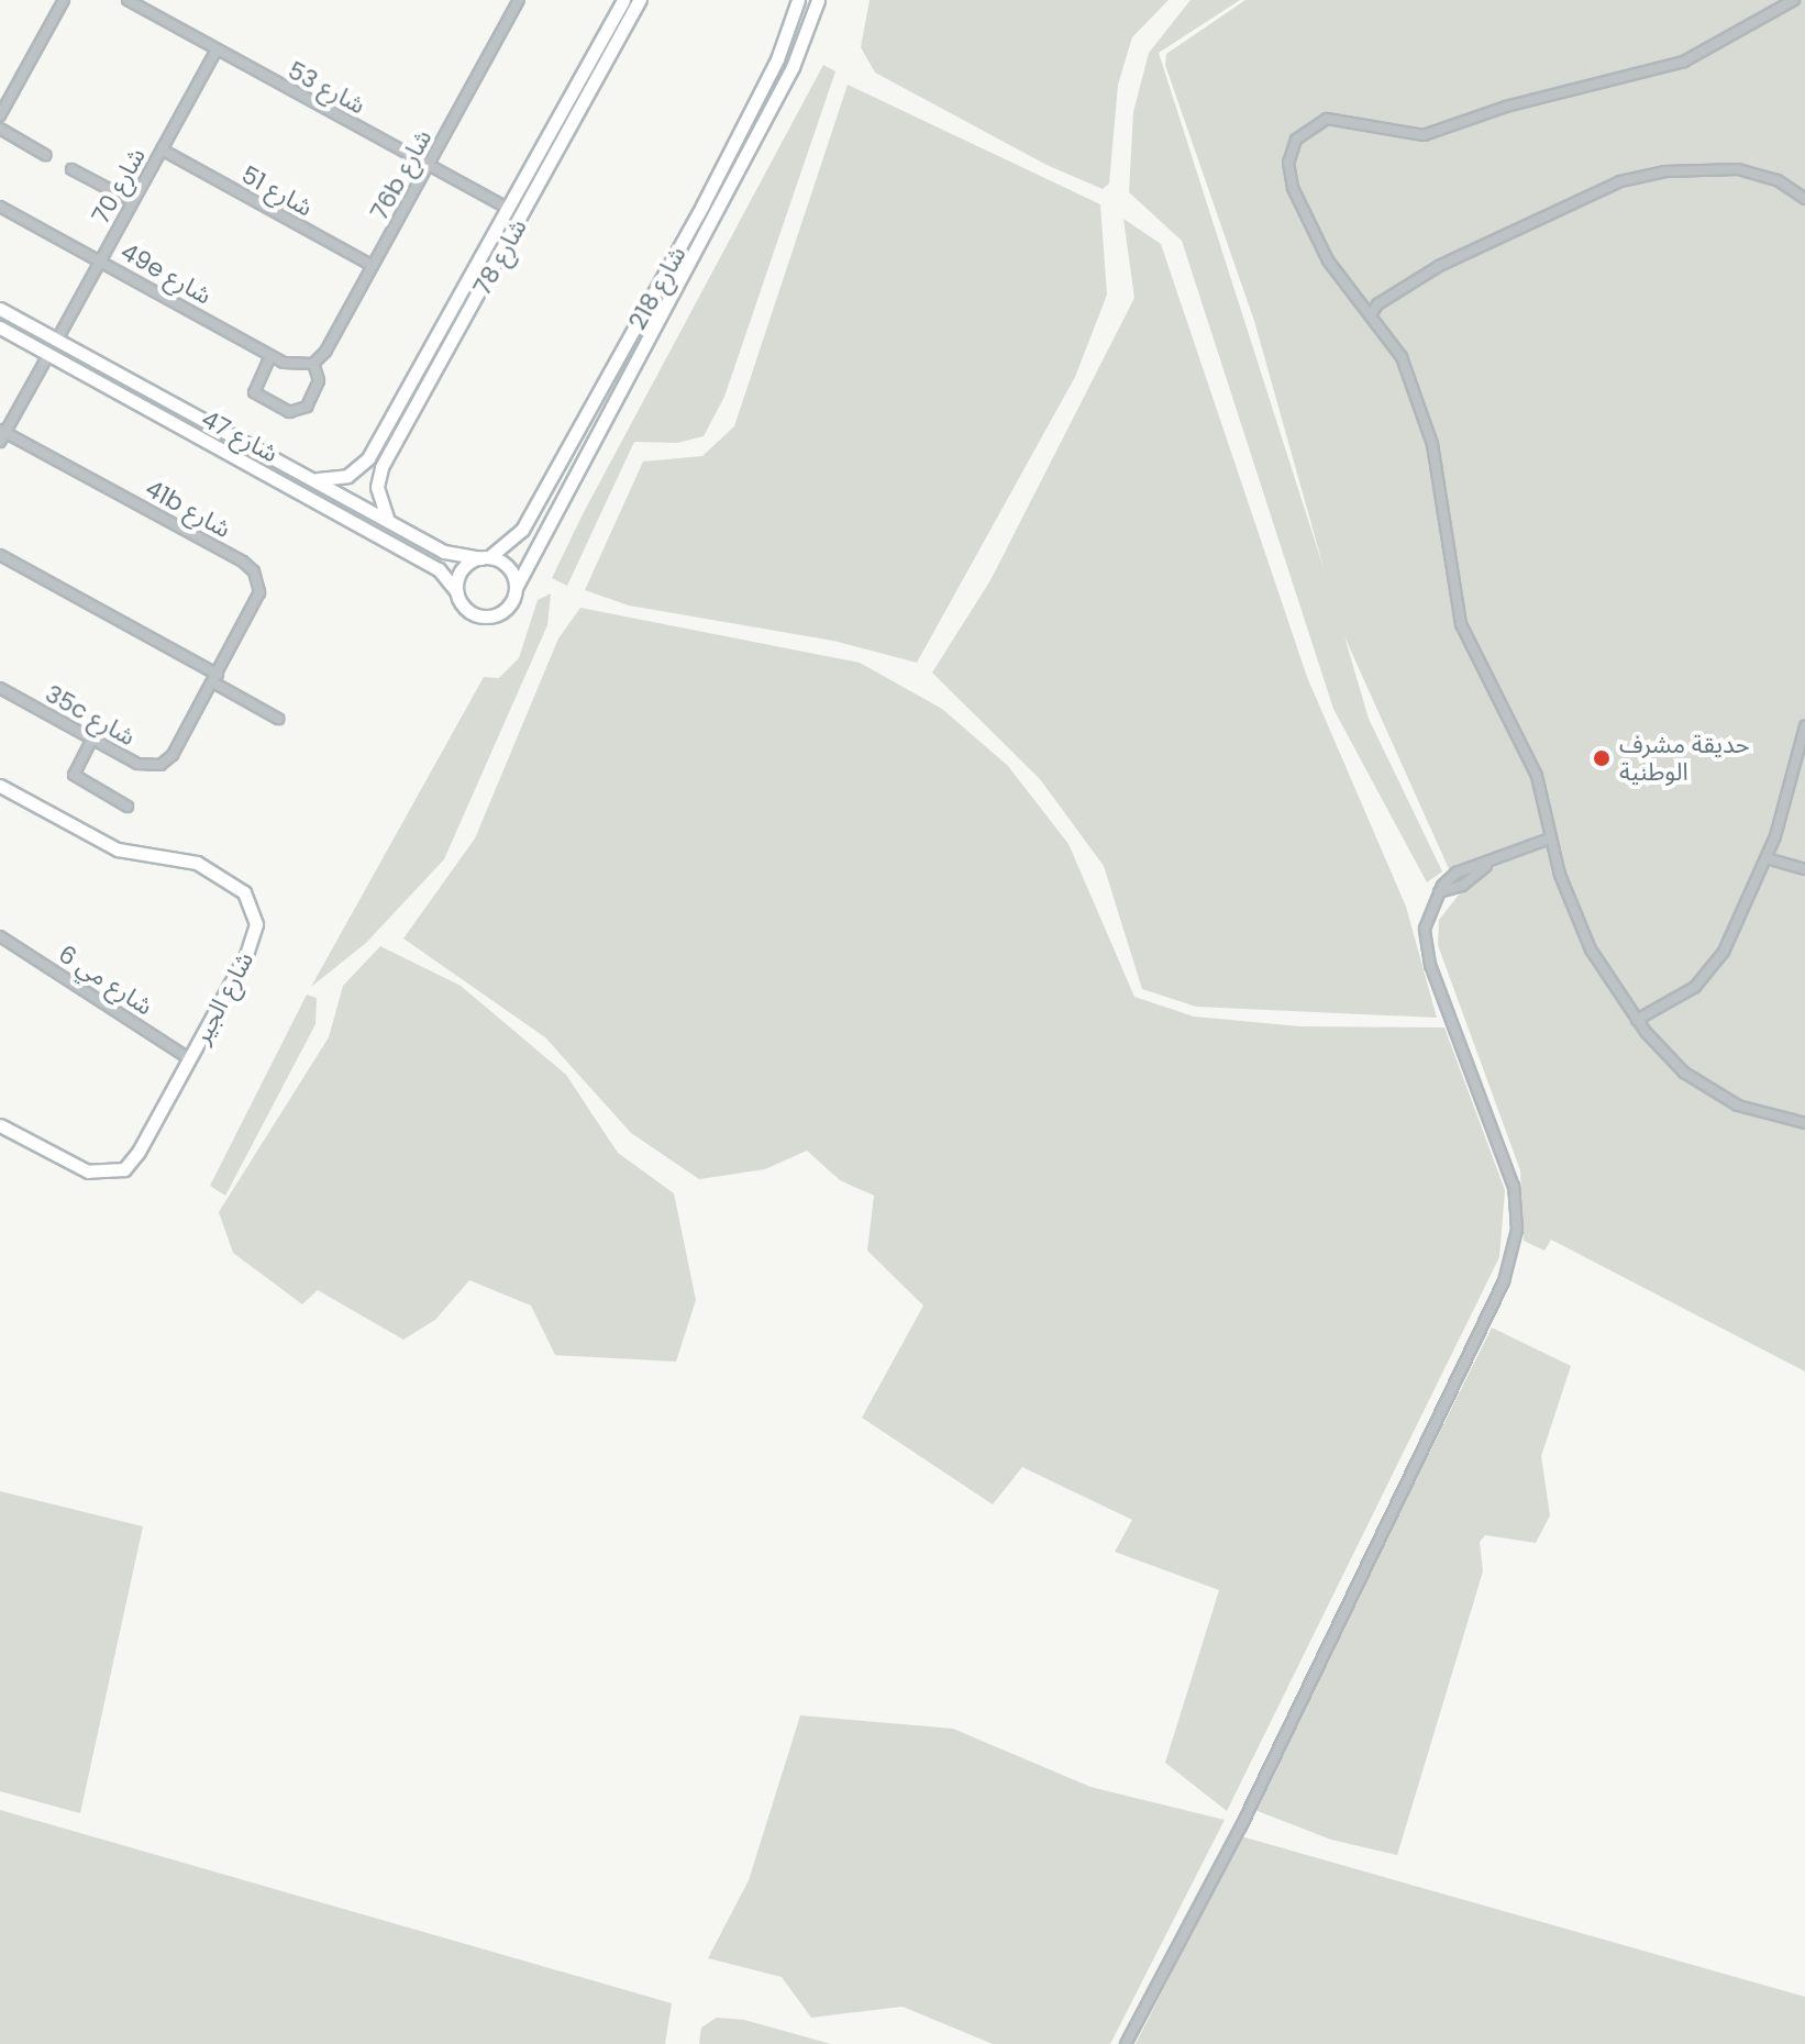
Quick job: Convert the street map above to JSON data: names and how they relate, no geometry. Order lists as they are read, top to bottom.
{
  "streets": {
    "street": [
      "شارع 53",
      "76b شارع",
      "شارع 70",
      "شارع 51",
      "شارع 78",
      "49e شارع",
      "شارع 218",
      "شارع 47",
      "41b شارع",
      "35c شارع",
      "شارع مي 6",
      "شارع الجير"
    ]
  },
  "crossings": [
    ["شارع 53", "76b شارع"],
    ["شارع 53", "شارع 70"],
    ["شارع 53", "شارع 78"],
    ["76b شارع", "شارع 51"],
    ["76b شارع", "49e شارع"],
    ["شارع 70", "شارع 51"],
    ["شارع 70", "49e شارع"],
    ["شارع 70", "شارع 47"],
    ["شارع 78", "شارع 47"],
    ["شارع 218", "شارع 47"],
    ["41b شارع", "35c شارع"],
    ["شارع مي 6", "شارع الجير"]
  ],
  "places": ["حديقة مشرف الوطنية"]
}
